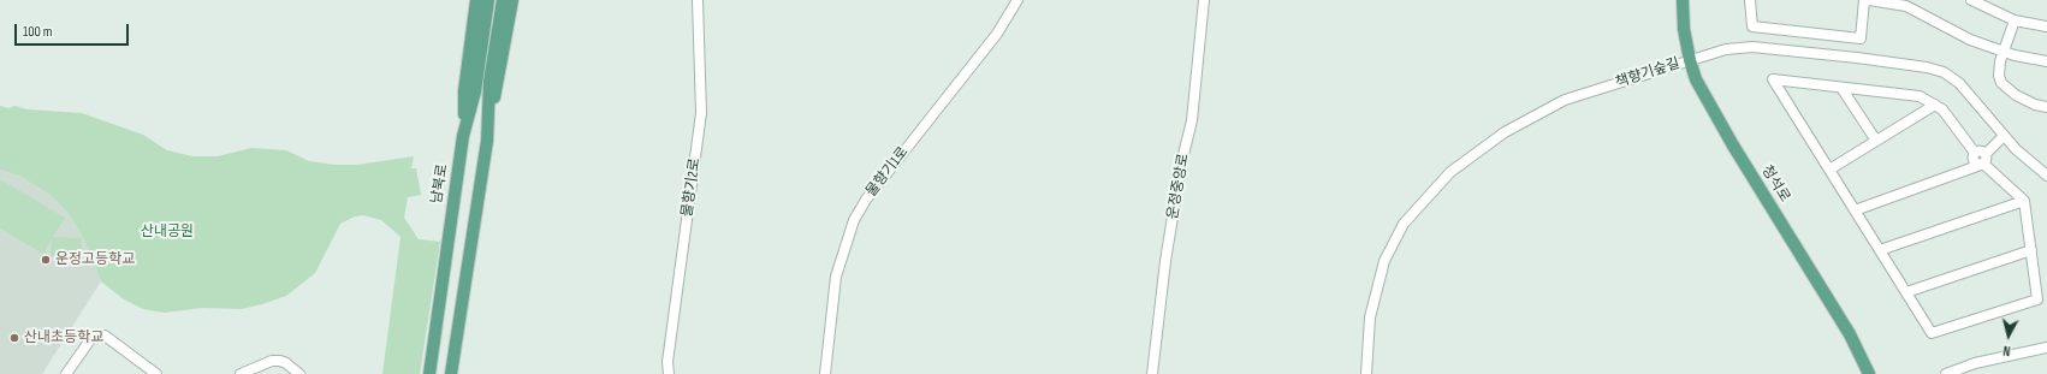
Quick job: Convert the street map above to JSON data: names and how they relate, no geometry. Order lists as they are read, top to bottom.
{
  "streets": {
    "main road": ["남북로", "청석로"],
    "street": [
      "책향기숲길",
      "물향기1로",
      "운정중앙로",
      "물향기2로"
    ]
  },
  "crossings": [
    ["책향기숲길", "청석로"]
  ],
  "parks": ["산내공원"],
  "places": ["운정고등학교", "산내초등학교"],
  "scale_bar": "100 m",
  "north": "bottom"
}
